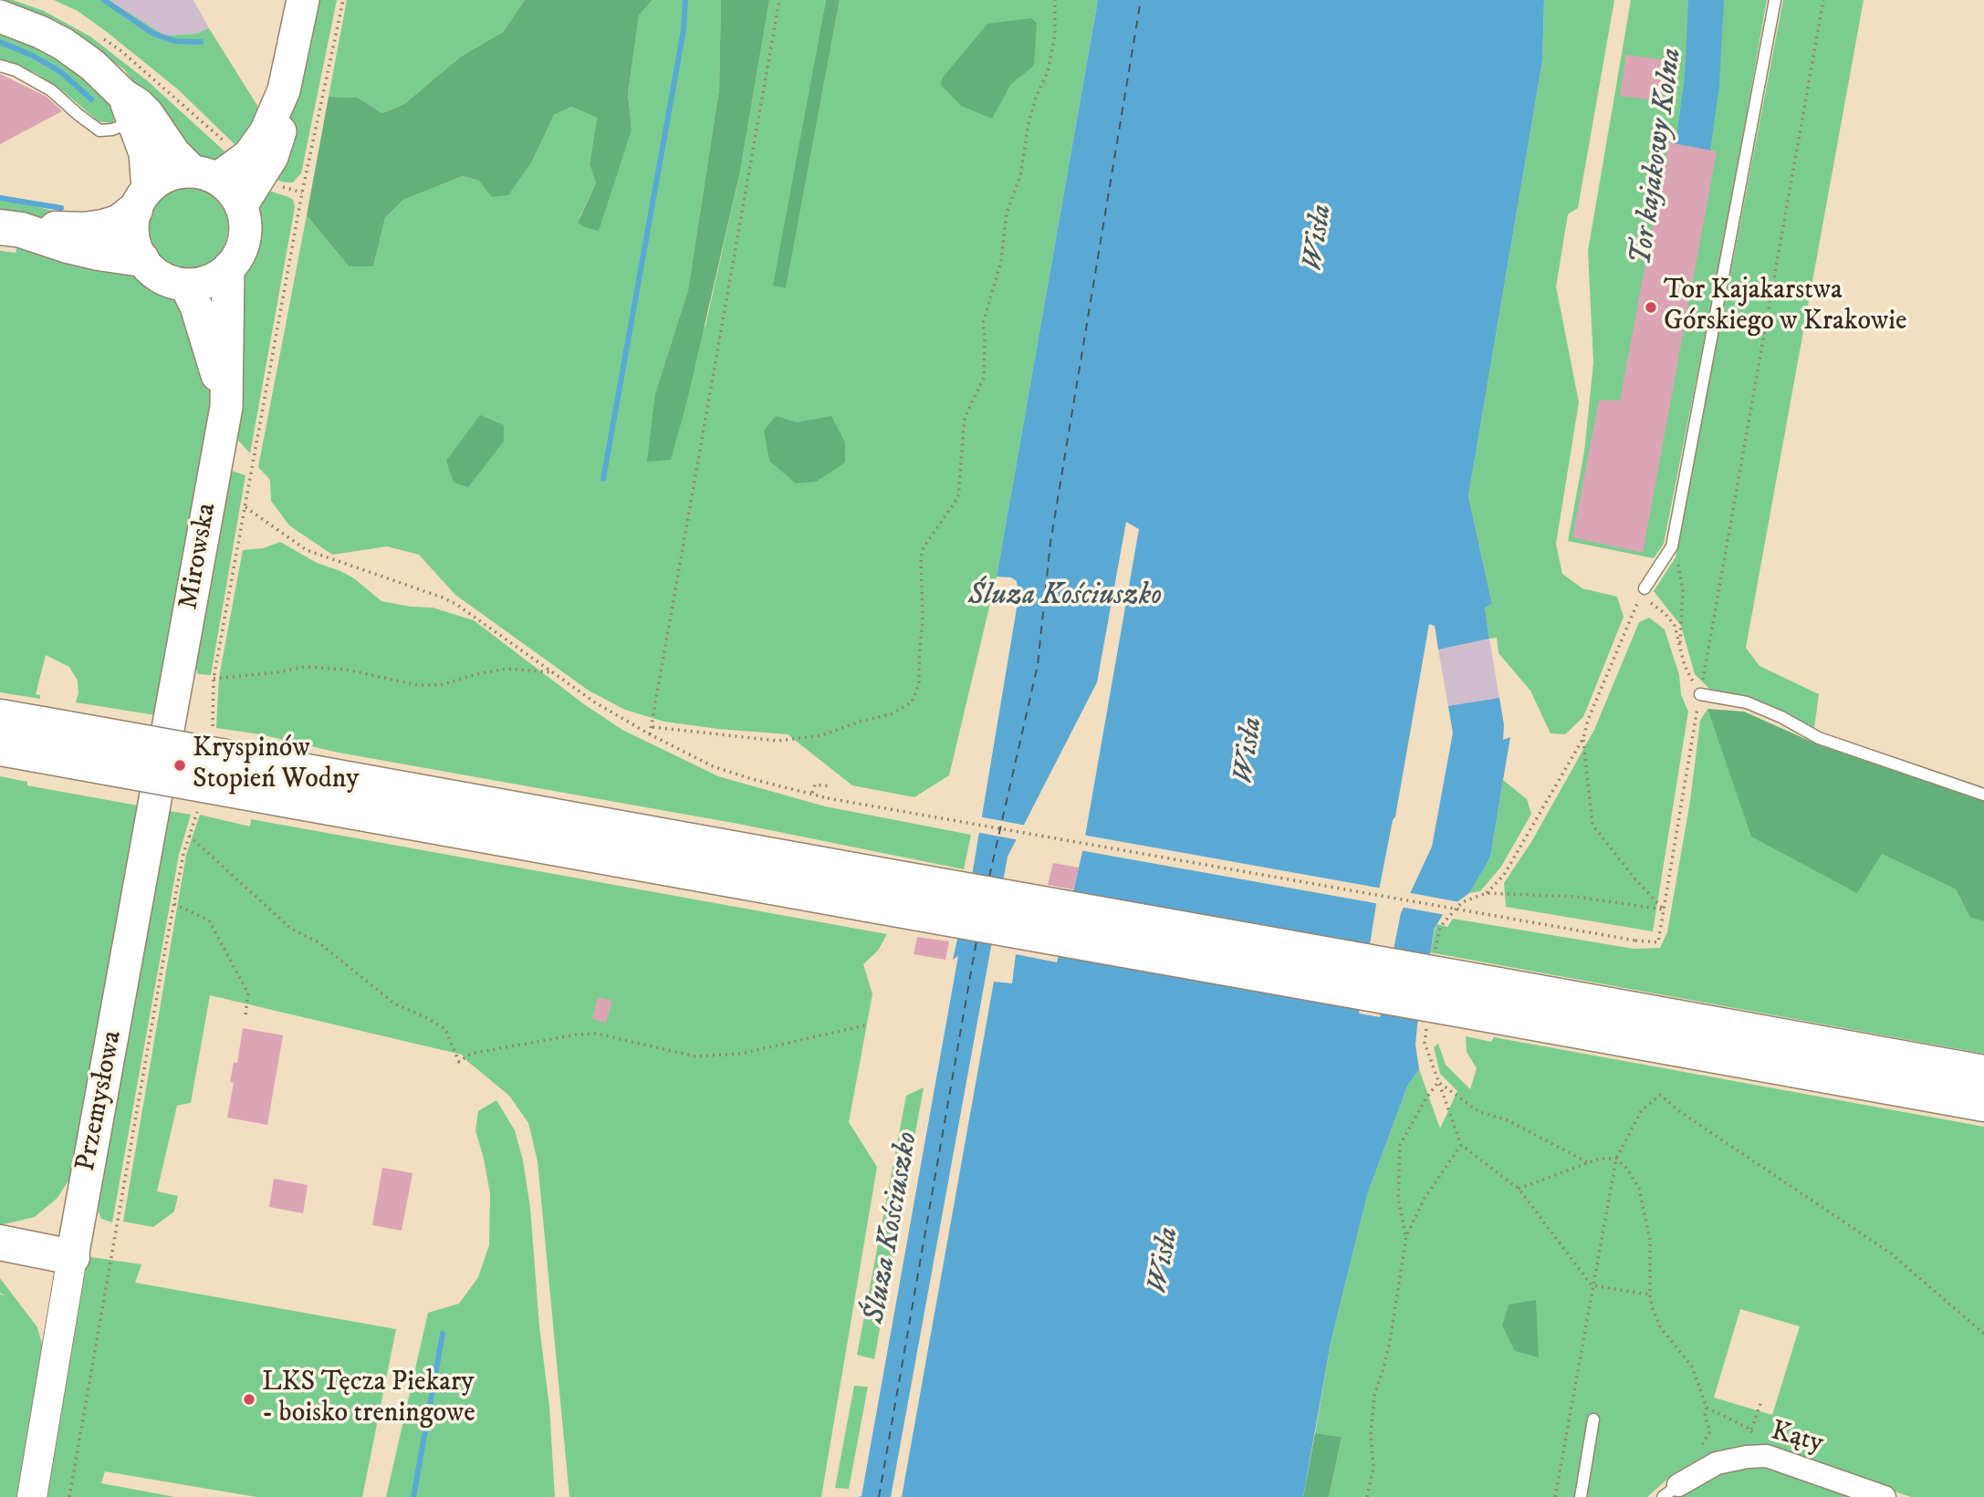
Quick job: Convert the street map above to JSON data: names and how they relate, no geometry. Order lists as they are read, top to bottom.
{
  "streets": {
    "main road": ["Mirowska", "Przemysłowa"],
    "street": ["Kąty"]
  },
  "crossings": [
    ["Mirowska", "Przemysłowa"]
  ],
  "water": ["Tor kajakowy Kolna", "Wisła", "Śluza Kościuszko"],
  "places": ["Tor Kajakarstwa Górskiego w Krakowie", "Kryspinów Stopień Wodny", "LKS Tęcza Piekary - boisko treningowe"]
}
